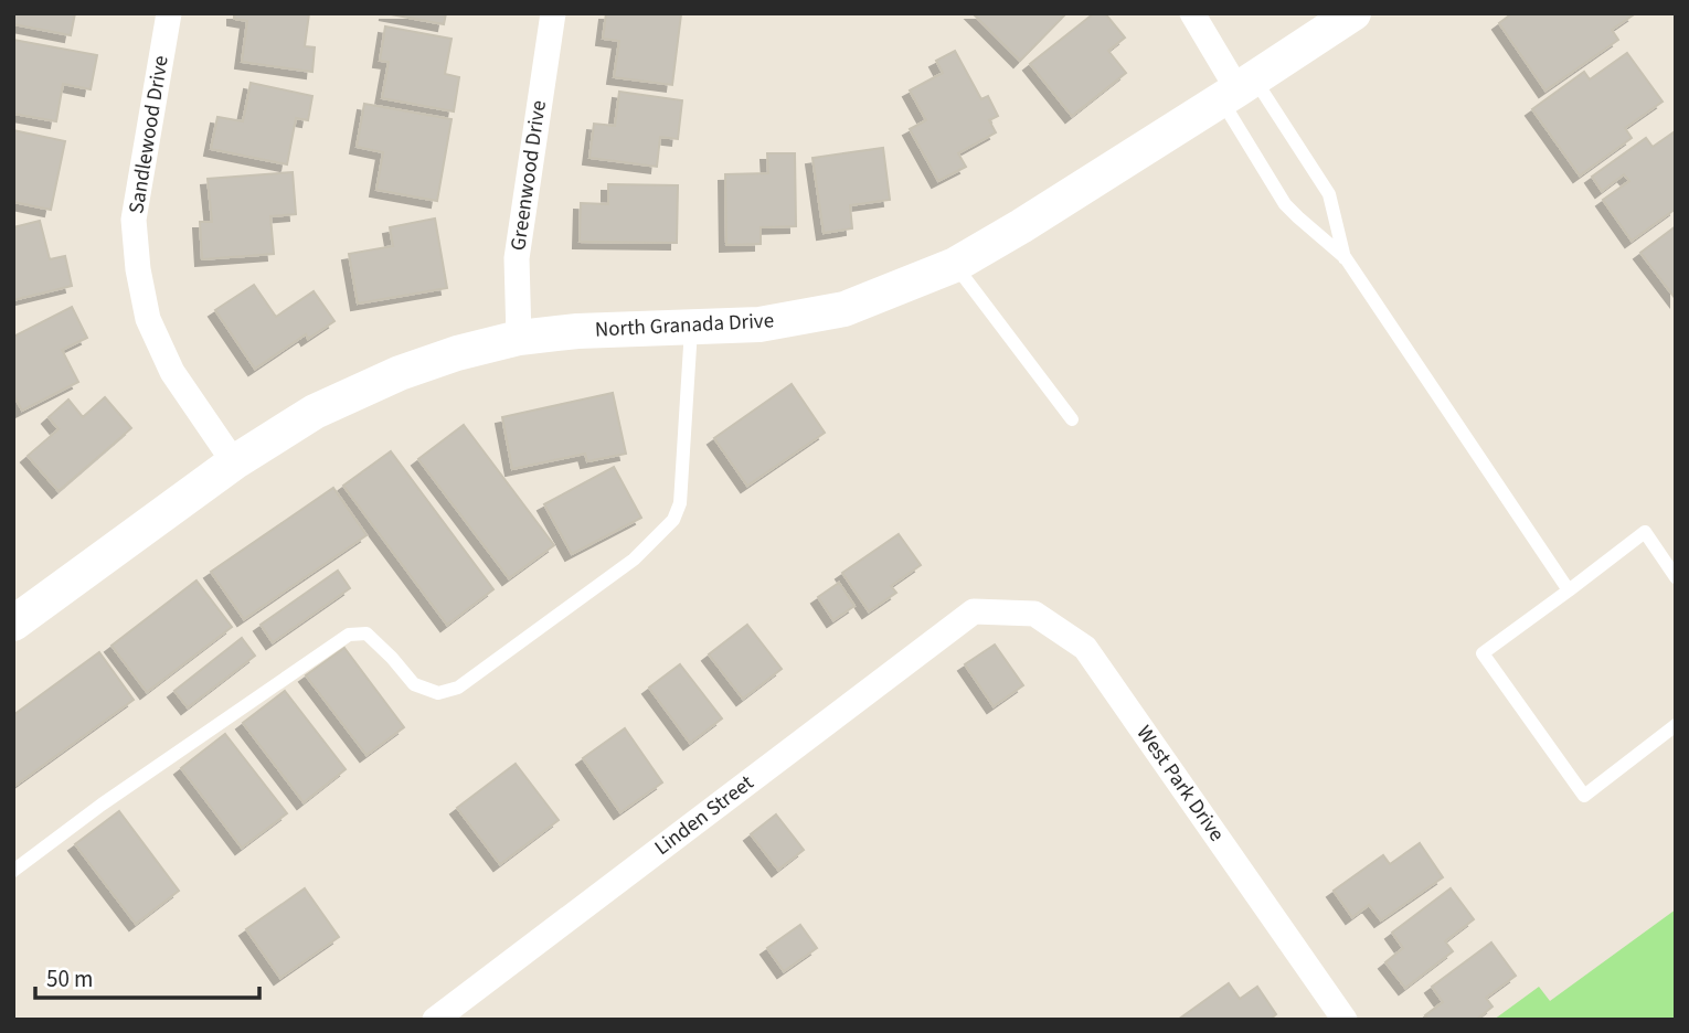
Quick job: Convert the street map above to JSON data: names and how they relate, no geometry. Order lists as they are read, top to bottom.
{
  "streets": {
    "street": [
      "Sandlewood Drive",
      "Greenwood Drive",
      "North Granada Drive",
      "West Park Drive",
      "Linden Street"
    ]
  },
  "crossings": [
    ["Sandlewood Drive", "North Granada Drive"],
    ["Greenwood Drive", "North Granada Drive"],
    ["West Park Drive", "Linden Street"]
  ],
  "scale_bar": "50 m"
}
